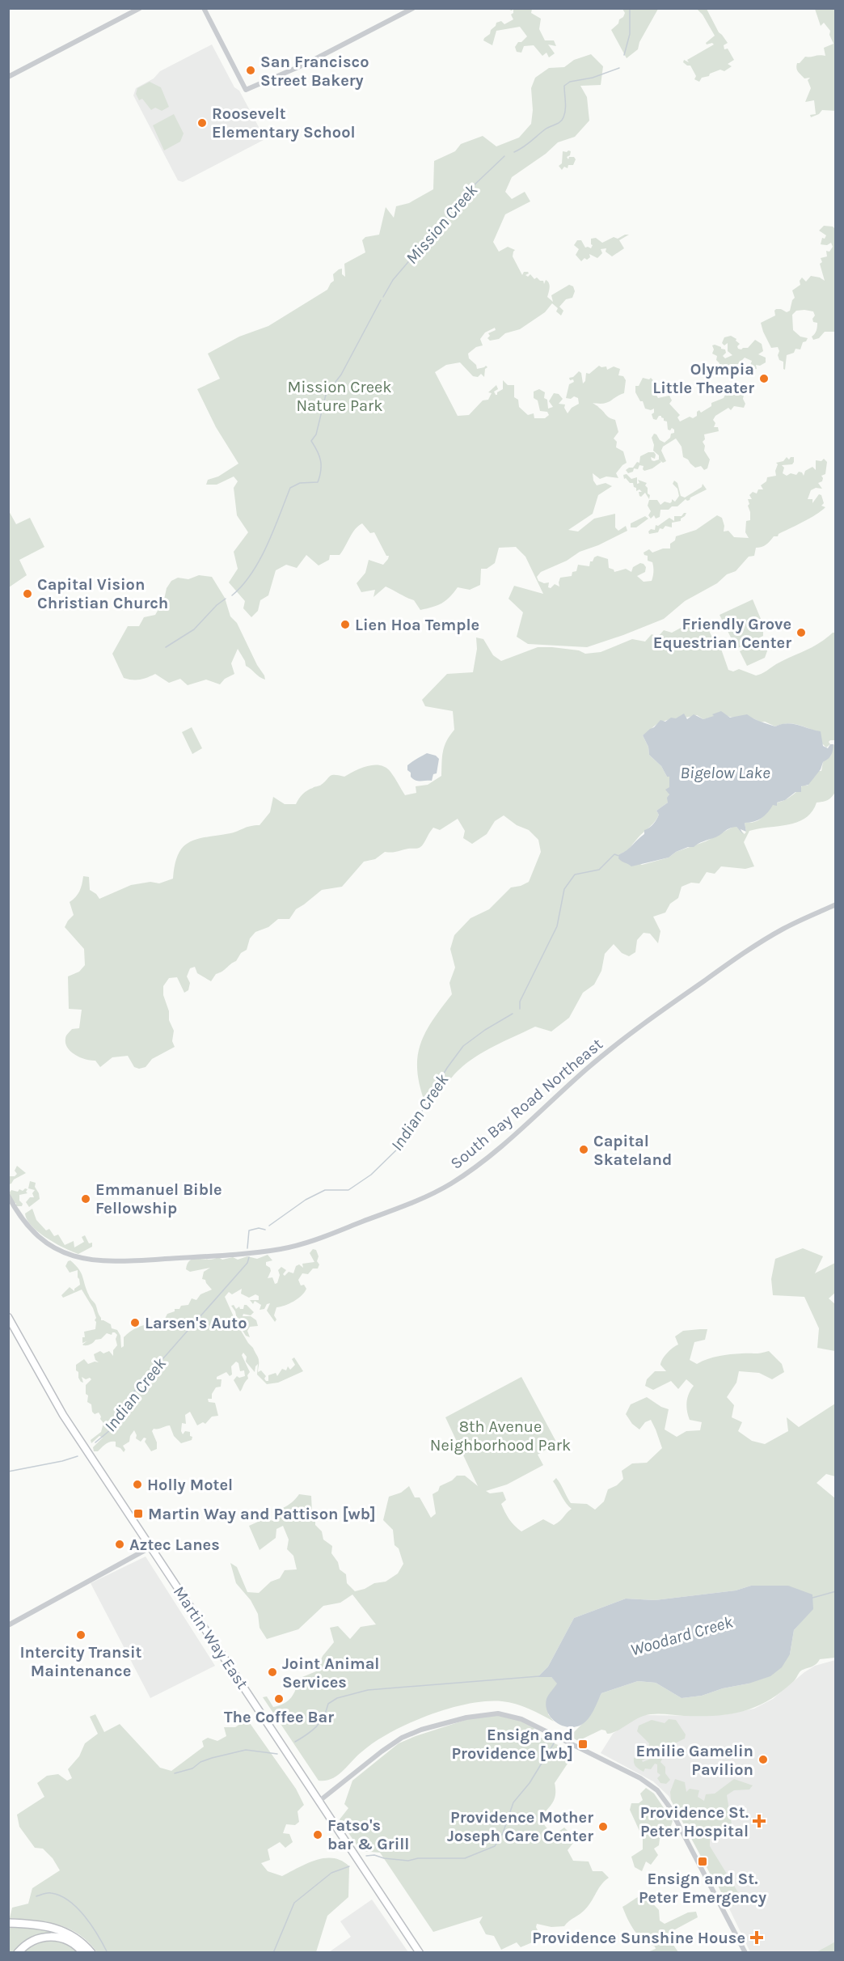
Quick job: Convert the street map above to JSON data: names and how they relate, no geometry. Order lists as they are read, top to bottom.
{
  "streets": {
    "main road": ["Martin Way East"],
    "street": ["South Bay Road Northeast"]
  },
  "water": [
    "Mission Creek",
    "Bigelow Lake",
    "Indian Creek",
    "Woodard Creek"
  ],
  "parks": ["Mission Creek Nature Park", "8th Avenue Neighborhood Park"],
  "places": {
    "other": [
      "San Francisco Street Bakery",
      "Roosevelt Elementary School",
      "Olympia Little Theater",
      "Capital Vision Christian Church",
      "Lien Hoa Temple",
      "Friendly Grove Equestrian Center",
      "Capital Skateland",
      "Emmanuel Bible Fellowship",
      "Larsen's Auto",
      "Holly Motel",
      "Aztec Lanes",
      "Intercity Transit Maintenance",
      "Joint Animal Services",
      "The Coffee Bar",
      "Emilie Gamelin Pavilion",
      "Providence Mother Joseph Care Center",
      "Fatso's bar & Grill"
    ],
    "transit": ["Martin Way and Pattison [wb]", "Ensign and Providence [wb]", "Ensign and St. Peter Emergency"],
    "health": ["Providence St. Peter Hospital", "Providence Sunshine House"]
  }
}
